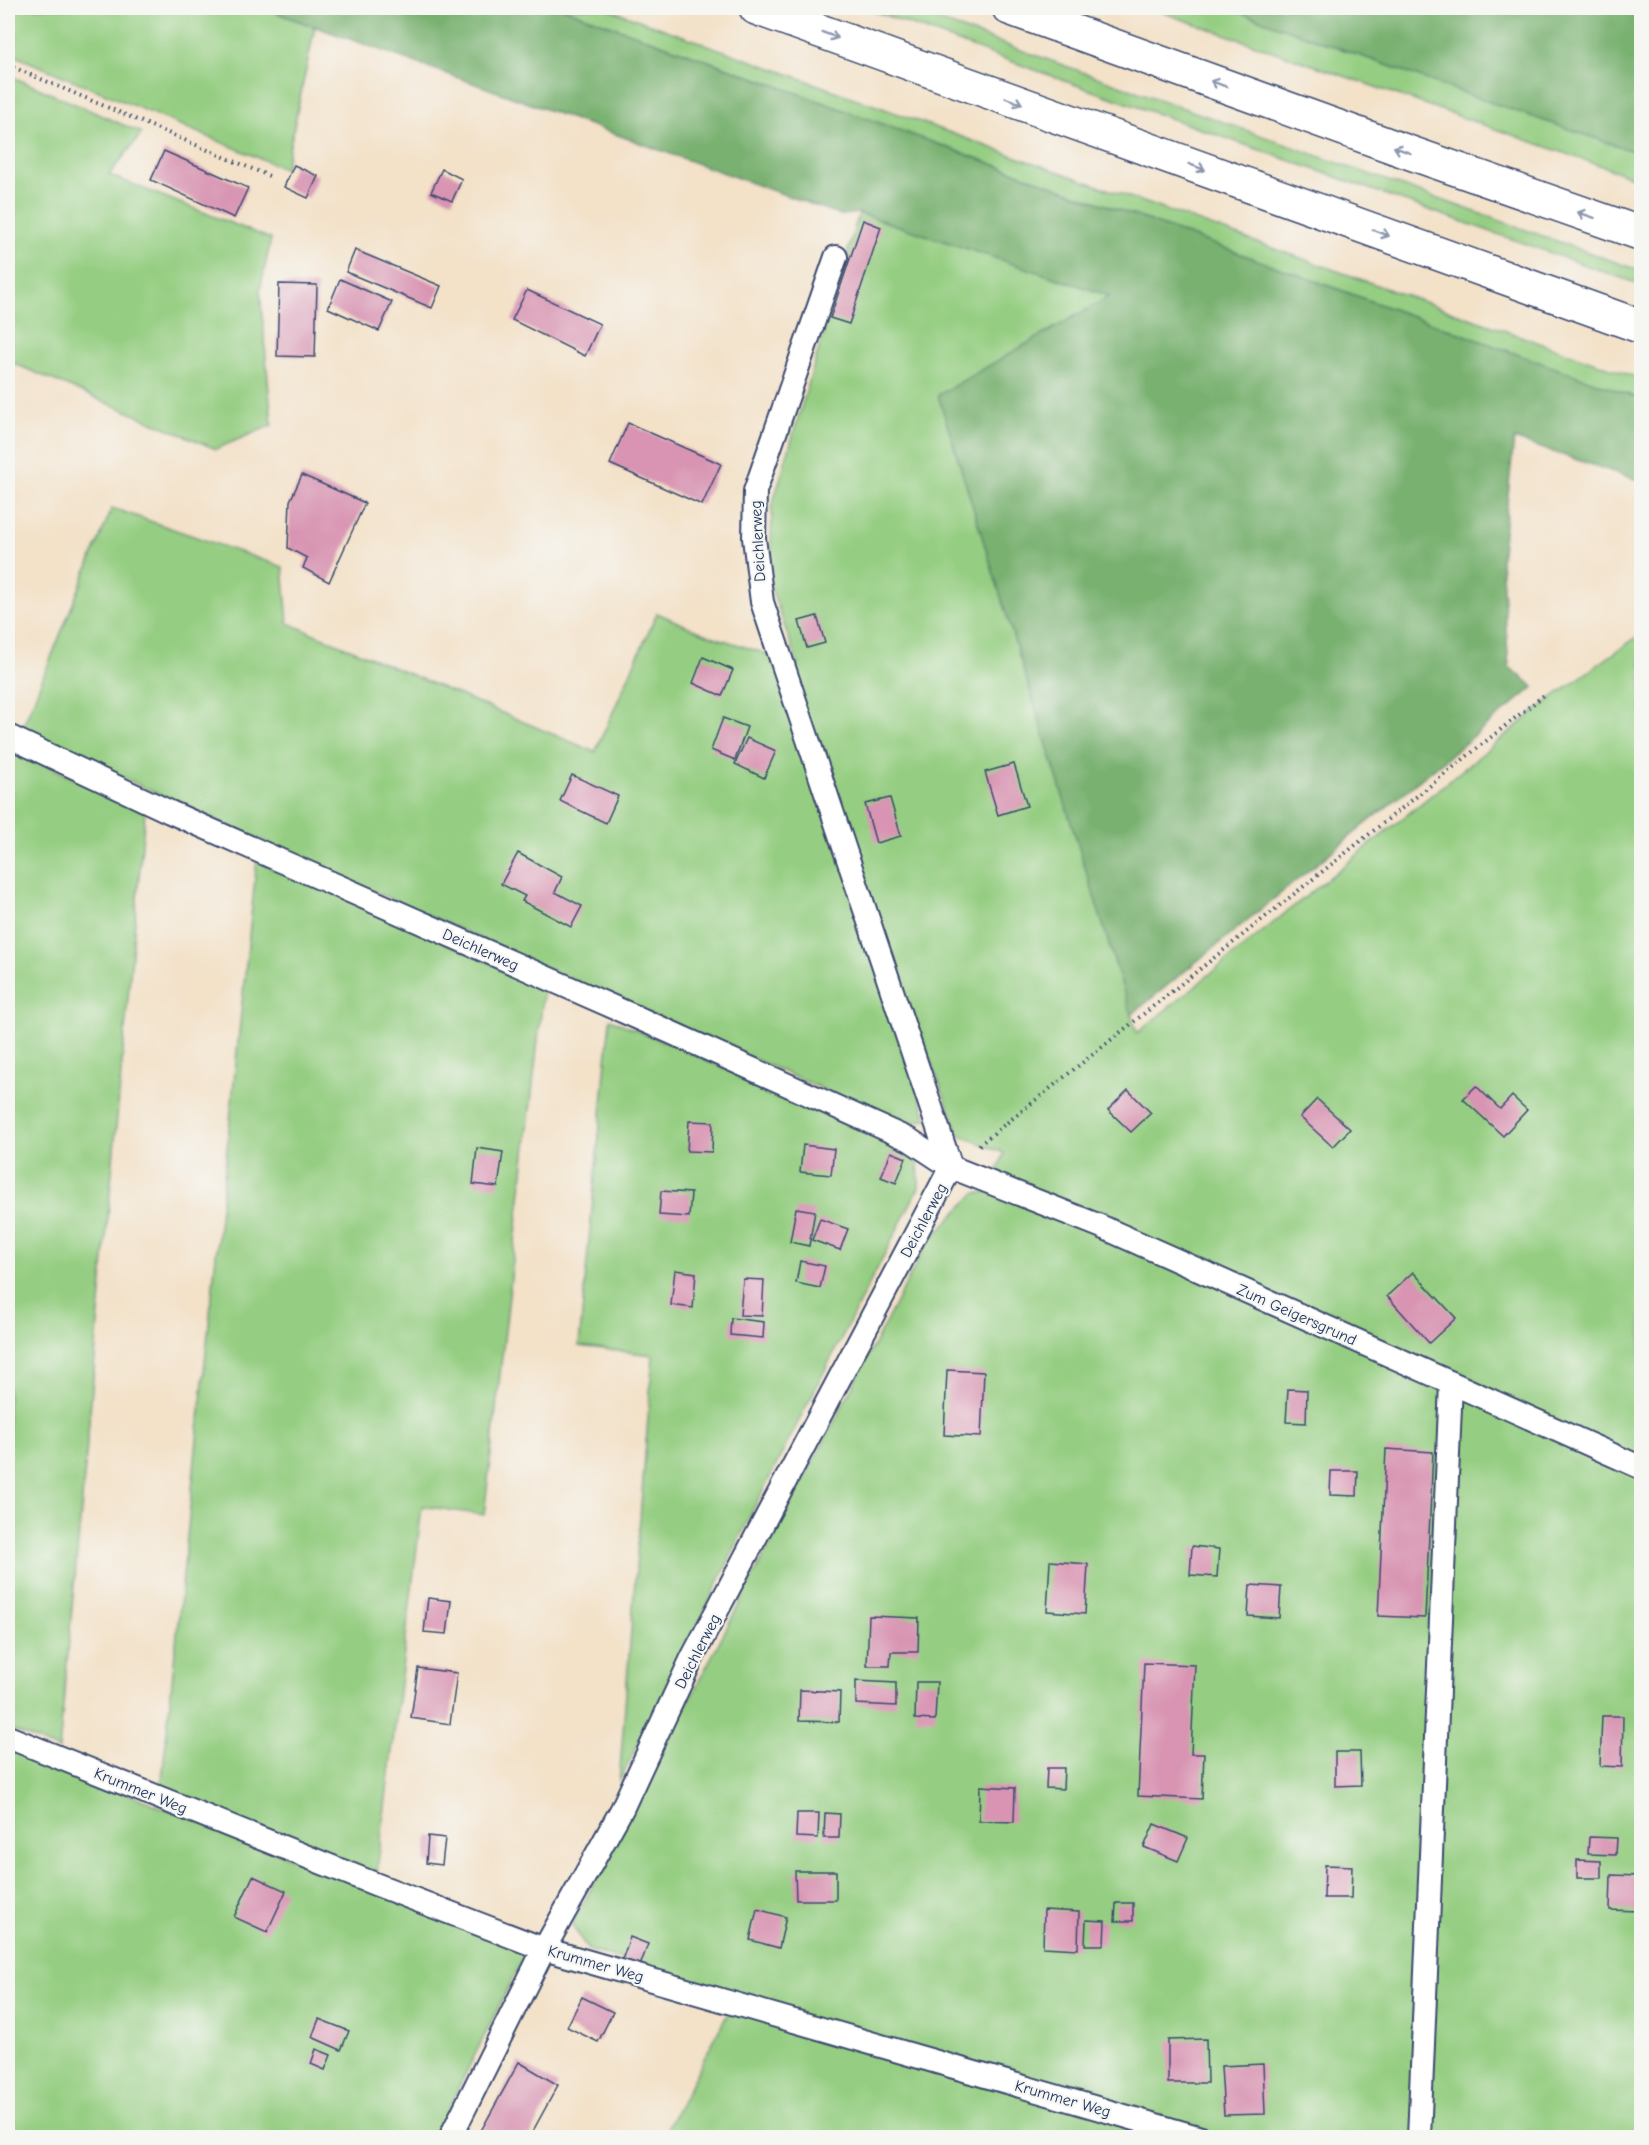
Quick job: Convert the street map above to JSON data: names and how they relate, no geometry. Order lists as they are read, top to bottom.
{
  "streets": {
    "lane": ["Deichlerweg", "Zum Geigersgrund", "Krummer Weg"]
  },
  "crossings": [
    ["Deichlerweg", "Zum Geigersgrund"],
    ["Deichlerweg", "Krummer Weg"]
  ]
}
